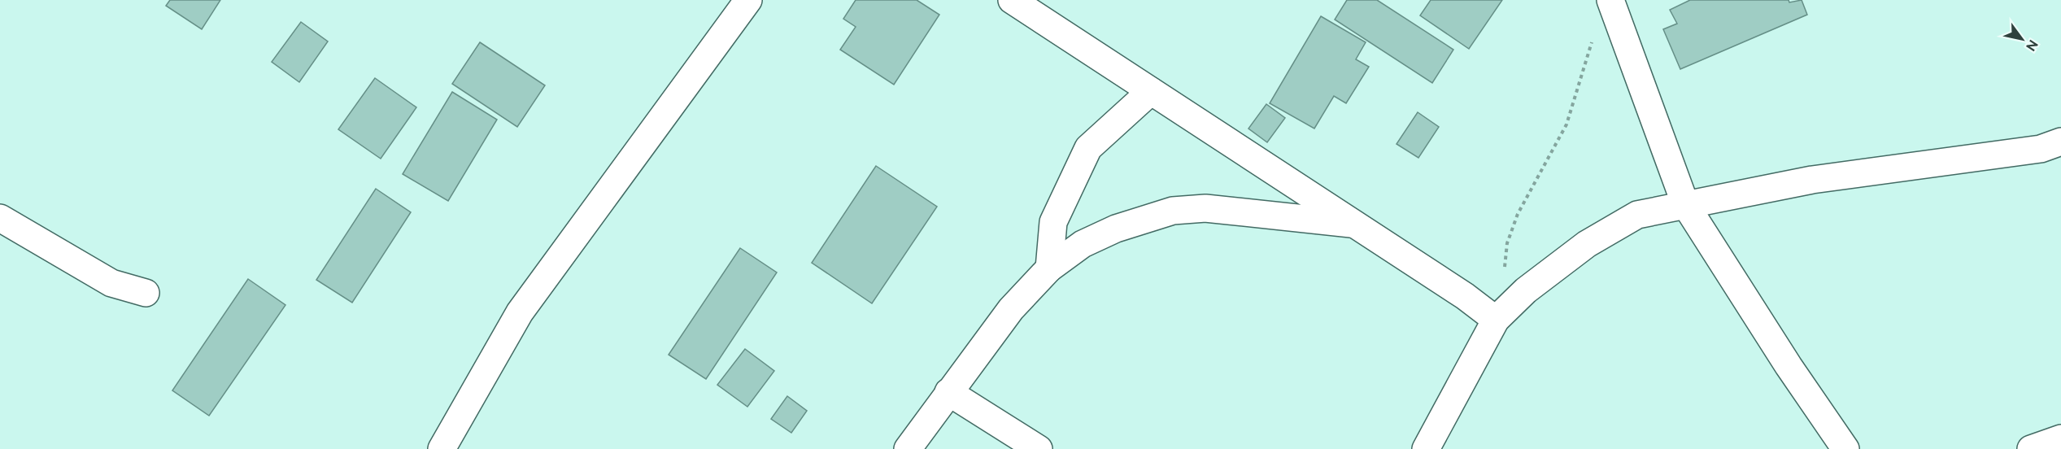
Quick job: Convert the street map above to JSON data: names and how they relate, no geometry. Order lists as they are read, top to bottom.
{
  "north": "bottom right"
}
